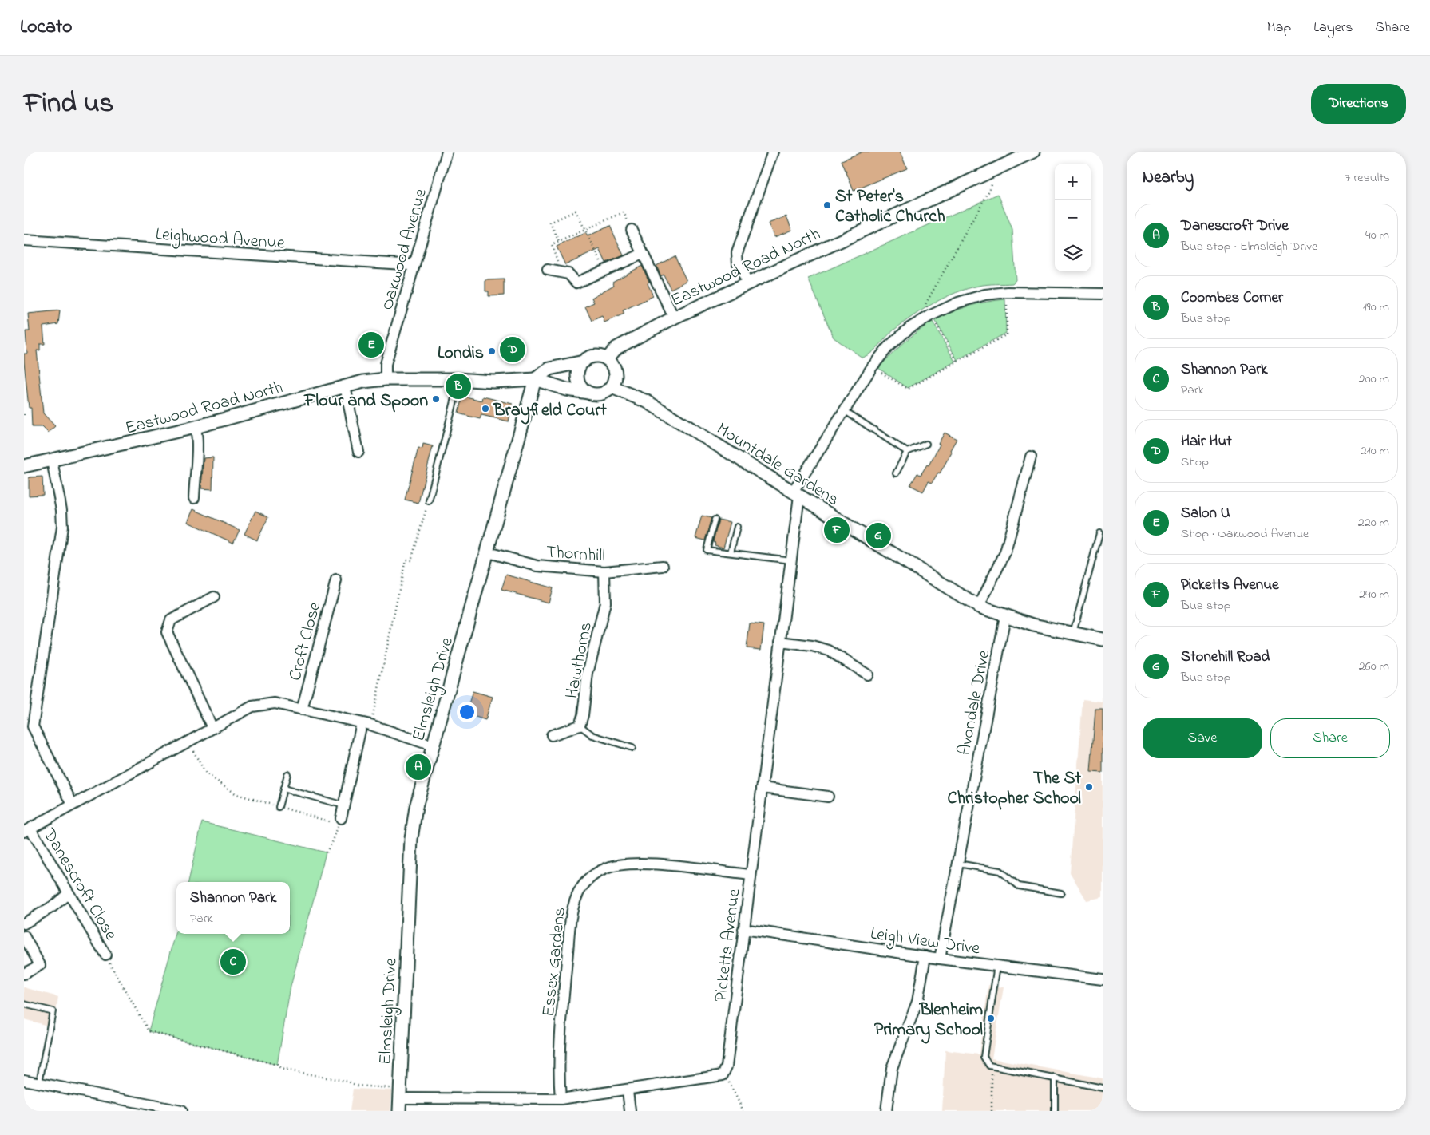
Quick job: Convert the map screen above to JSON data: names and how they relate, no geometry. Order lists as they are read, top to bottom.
{
  "streets": {
    "street": [
      "Leighwood Avenue",
      "Oakwood Avenue",
      "Eastwood Road North",
      "Mountdale Gardens",
      "Thornhill",
      "Croft Close",
      "Hawthorns",
      "Elmsleigh Drive",
      "Avondale Drive",
      "Danescroft Close",
      "Leigh View Drive",
      "Picketts Avenue",
      "Essex Gardens"
    ]
  },
  "crossings": [
    ["Leighwood Avenue", "Oakwood Avenue"],
    ["Oakwood Avenue", "Eastwood Road North"],
    ["Eastwood Road North", "Mountdale Gardens"],
    ["Eastwood Road North", "Elmsleigh Drive"],
    ["Mountdale Gardens", "Avondale Drive"],
    ["Mountdale Gardens", "Picketts Avenue"],
    ["Thornhill", "Hawthorns"],
    ["Thornhill", "Elmsleigh Drive"],
    ["Avondale Drive", "Leigh View Drive"],
    ["Leigh View Drive", "Picketts Avenue"],
    ["Picketts Avenue", "Essex Gardens"]
  ],
  "places": [
    "St Peter's Catholic Church",
    "Londis",
    "Flour and Spoon",
    "Brayfield Court",
    "The St Christopher School",
    "Blenheim Primary School"
  ],
  "page": {
    "header": "Locato",
    "nav": ["Map", "Layers", "Share"],
    "title": "Find us",
    "buttons": [
      "Directions",
      ["Save", "Share"]
    ],
    "heading": ["Nearby", "7 results"],
    "map_buttons": ["+", "−"],
    "list": [
      {
        "mark": "A",
        "name": "Danescroft Drive",
        "note": "Bus stop · Elmsleigh Drive",
        "value": "40 m"
      },
      {
        "mark": "B",
        "name": "Coombes Corner",
        "note": "Bus stop",
        "value": "190 m"
      },
      {
        "mark": "C",
        "name": "Shannon Park",
        "note": "Park",
        "value": "200 m"
      },
      {
        "mark": "D",
        "name": "Hair Hut",
        "note": "Shop",
        "value": "210 m"
      },
      {
        "mark": "E",
        "name": "Salon U",
        "note": "Shop · Oakwood Avenue",
        "value": "220 m"
      },
      {
        "mark": "F",
        "name": "Picketts Avenue",
        "note": "Bus stop",
        "value": "240 m"
      },
      {
        "mark": "G",
        "name": "Stonehill Road",
        "note": "Bus stop",
        "value": "260 m"
      }
    ],
    "pins": [
      "E",
      "D",
      "B",
      "F",
      "G",
      "A",
      "C"
    ],
    "popup": ["Shannon Park", "Park"]
  }
}
